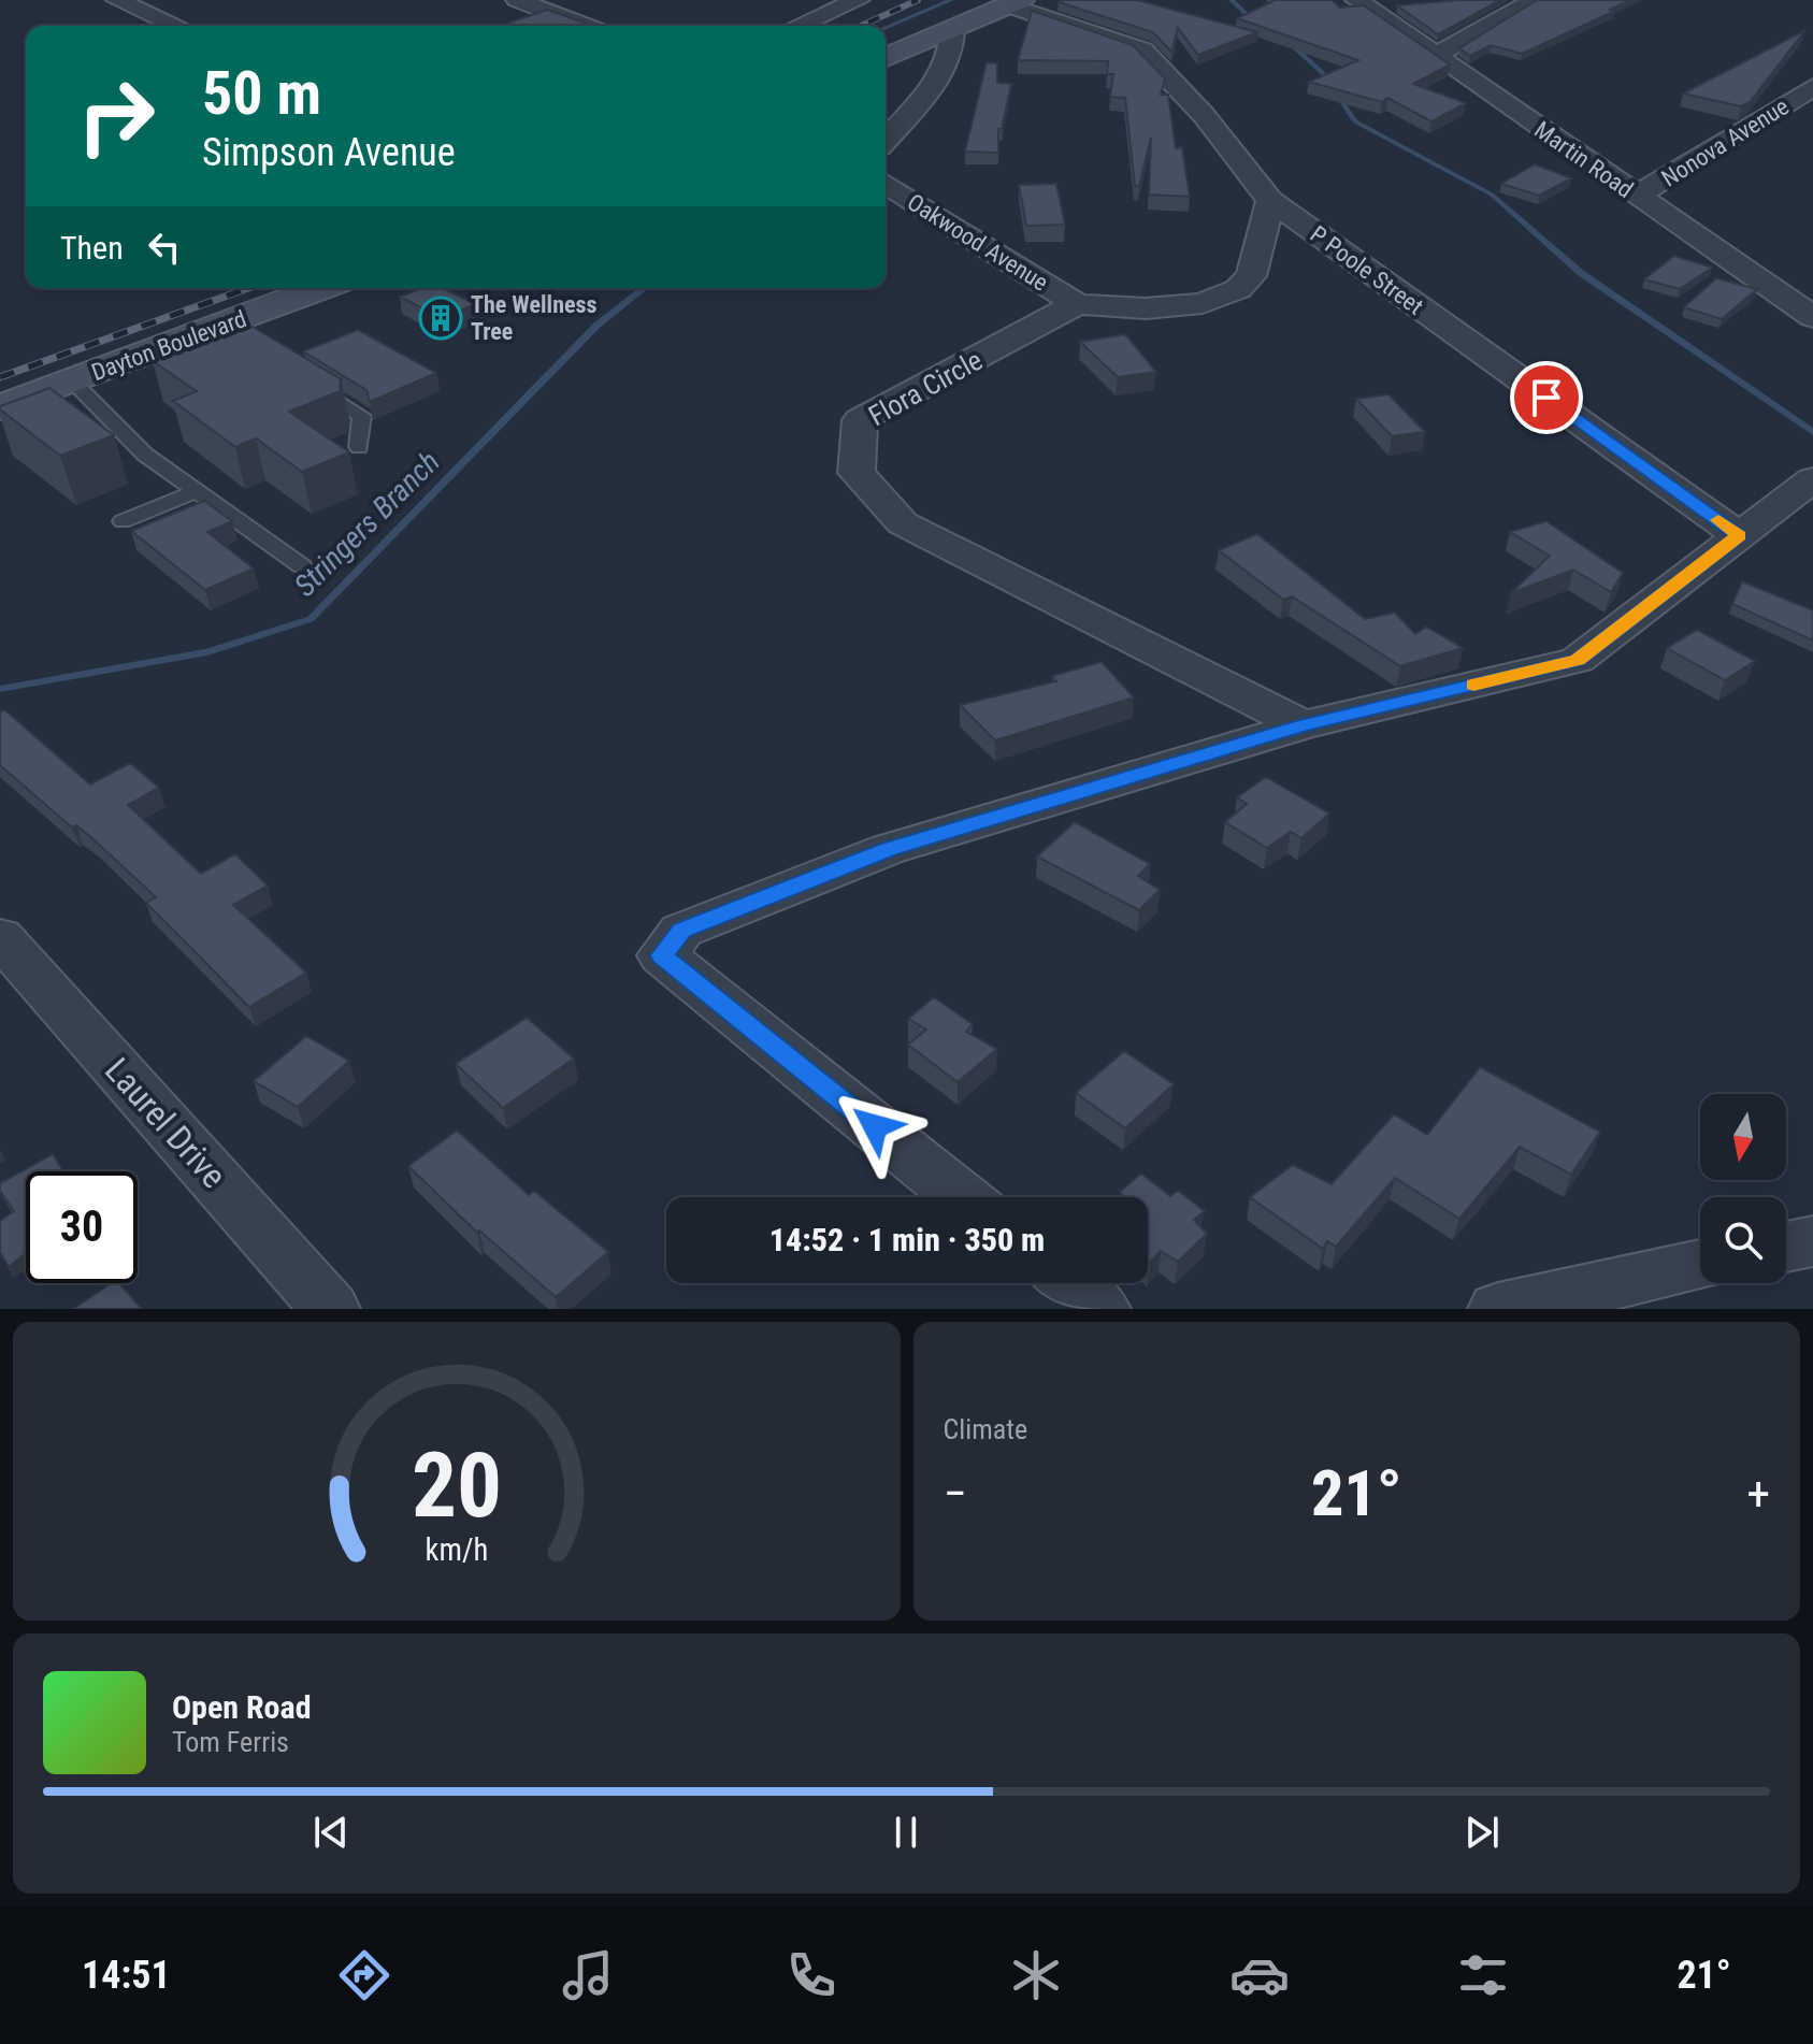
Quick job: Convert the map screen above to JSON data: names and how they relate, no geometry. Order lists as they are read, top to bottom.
{
  "streets": {
    "main road": ["Dayton Boulevard"],
    "street": [
      "Nonova Avenue",
      "Martin Road",
      "Oakwood Avenue",
      "P Poole Street",
      "Flora Circle",
      "Laurel Drive"
    ]
  },
  "crossings": [
    ["Nonova Avenue", "Martin Road"],
    ["Oakwood Avenue", "Flora Circle"]
  ],
  "water": ["Stringers Branch"],
  "places": {
    "building": ["The Wellness Tree"]
  },
  "north": "bottom",
  "page": {
    "turn": ["50 m", "Simpson Avenue"],
    "then": "Then",
    "limit": "30",
    "trip": "14:52 · 1 min · 350 m",
    "tile": "Climate",
    "heat": ["−", "21°", "+"],
    "song": ["Open Road", "Tom Ferris"],
    "tabs": ["14:51", "21°"],
    "gauge": ["20", "km/h"]
  }
}
